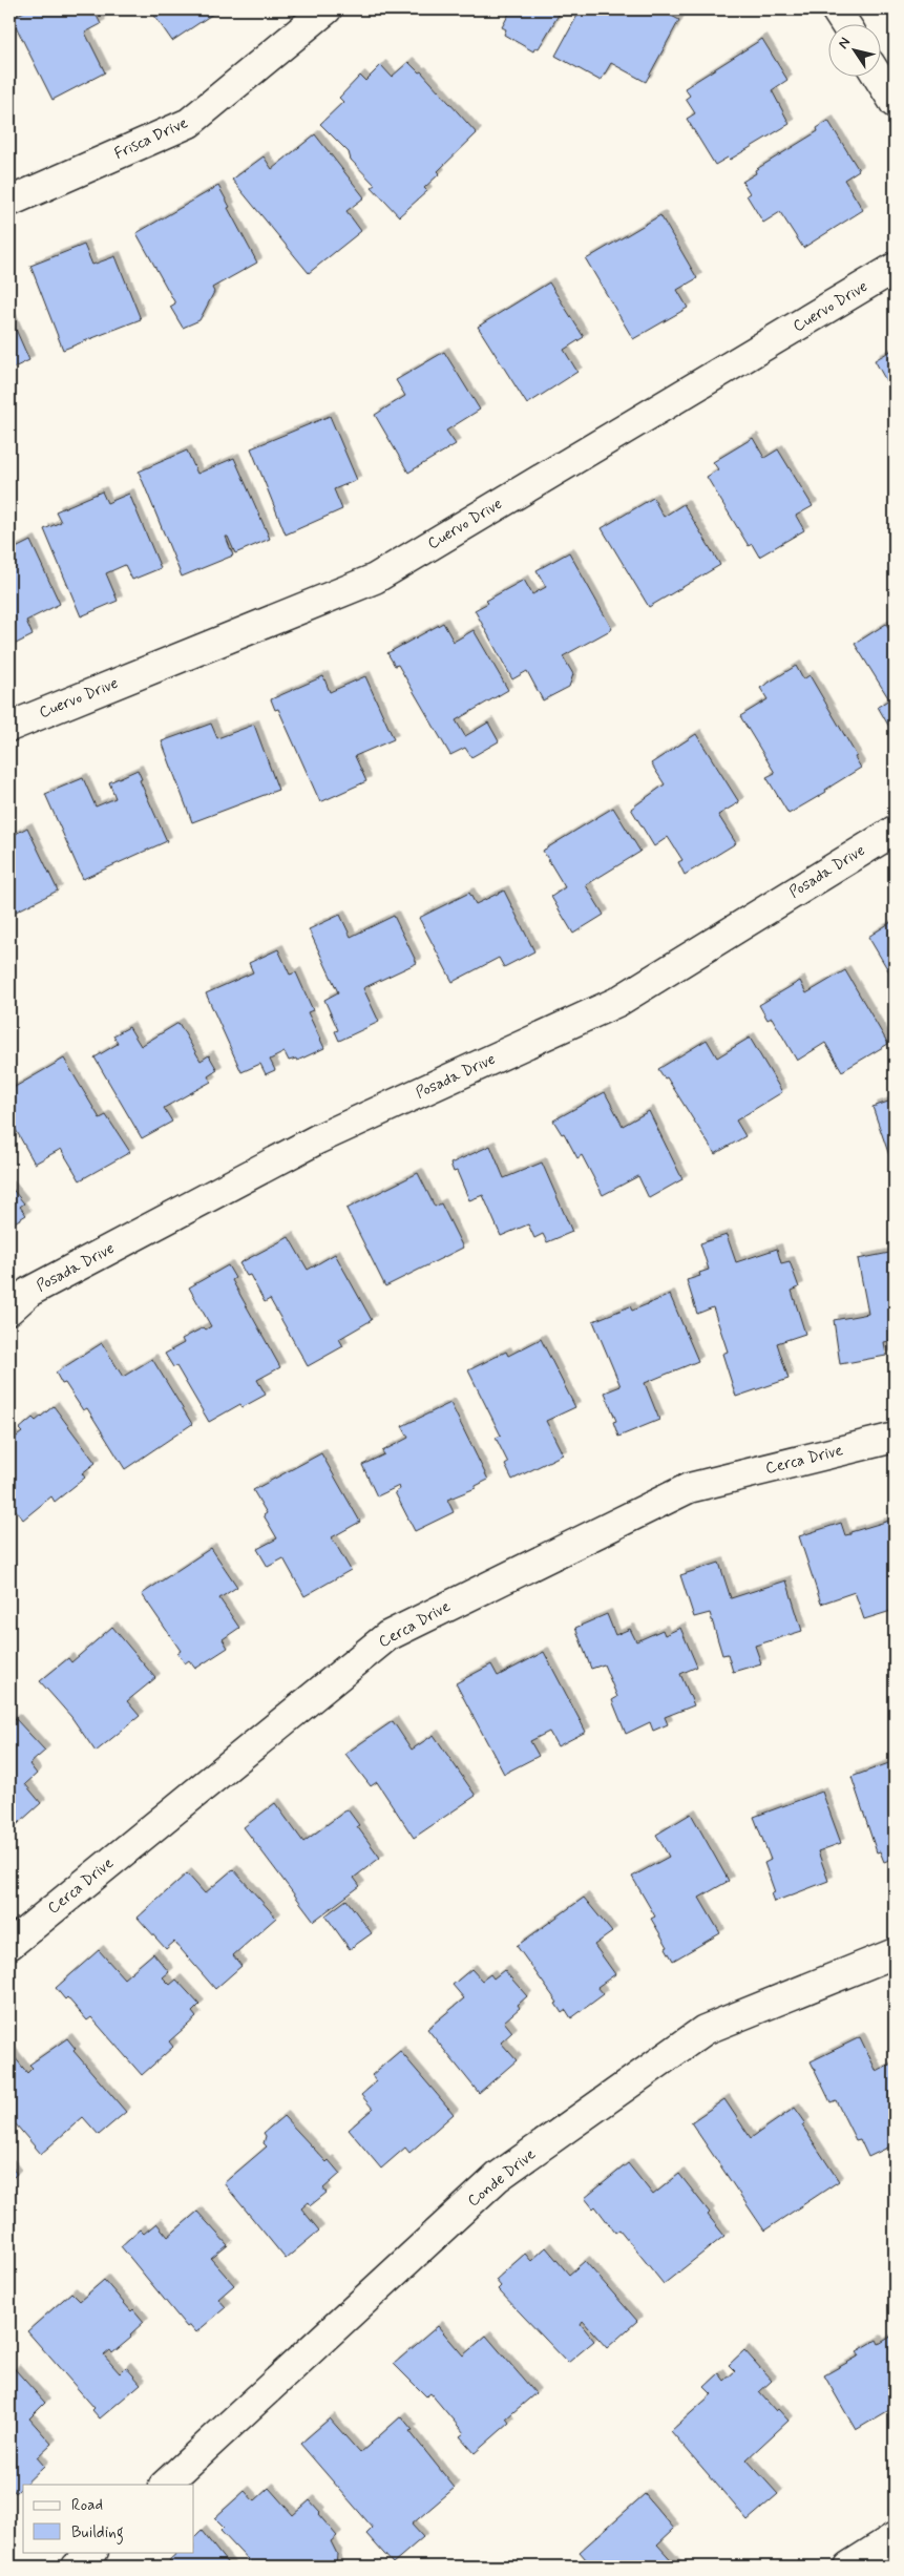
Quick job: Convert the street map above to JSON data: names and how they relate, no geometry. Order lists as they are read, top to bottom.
{
  "streets": {
    "street": [
      "Frisca Drive",
      "Cuervo Drive",
      "Posada Drive",
      "Cerca Drive",
      "Conde Drive"
    ]
  },
  "legend": ["Road", "Building"],
  "north": "top left"
}
